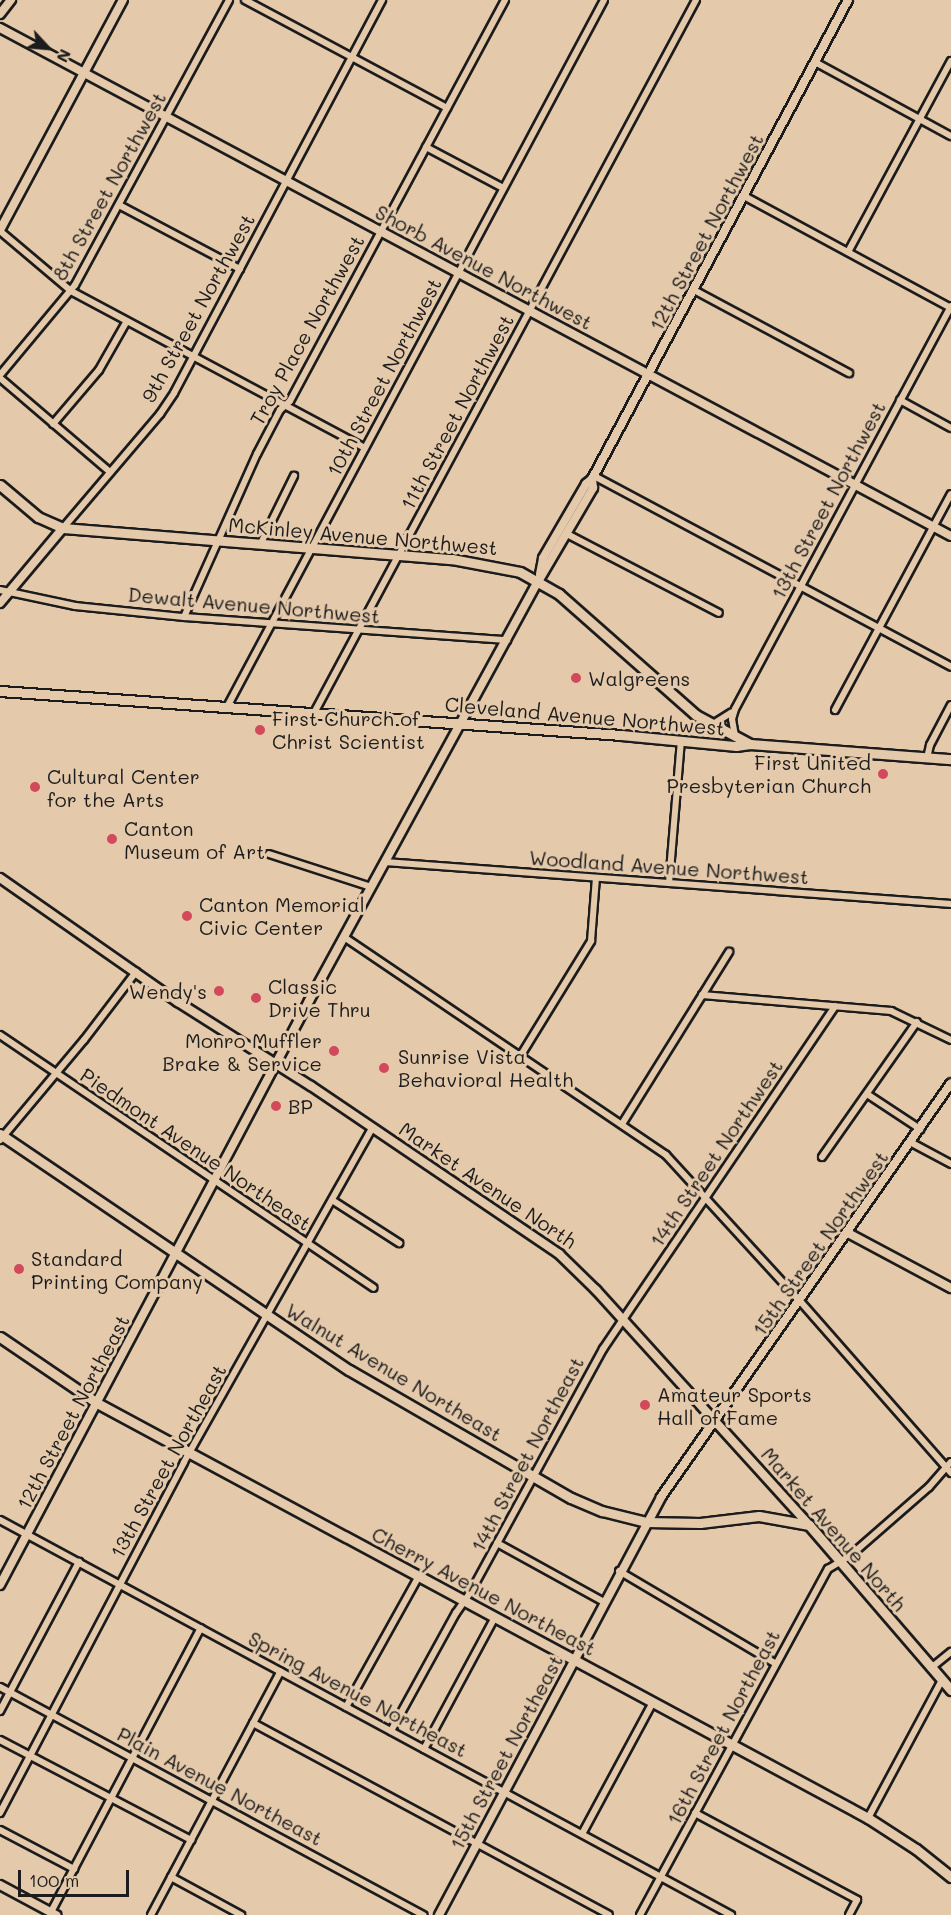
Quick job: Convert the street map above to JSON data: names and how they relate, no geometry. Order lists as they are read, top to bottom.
{
  "streets": {
    "main road": [
      "12th Street Northwest",
      "McKinley Avenue Northwest",
      "Cleveland Avenue Northwest",
      "Market Avenue North",
      "Walnut Avenue Northeast",
      "12th Street Northeast",
      "Cherry Avenue Northeast"
    ],
    "street": [
      "8th Street Northwest",
      "Shorb Avenue Northwest",
      "9th Street Northwest",
      "Troy Place Northwest",
      "10th Street Northwest",
      "11th Street Northwest",
      "13th Street Northwest",
      "Dewalt Avenue Northwest",
      "Woodland Avenue Northwest",
      "Piedmont Avenue Northeast",
      "14th Street Northwest",
      "15th Street Northwest",
      "14th Street Northeast",
      "13th Street Northeast",
      "Spring Avenue Northeast",
      "16th Street Northeast",
      "15th Street Northeast",
      "Plain Avenue Northeast"
    ]
  },
  "crossings": [
    ["8th Street Northwest", "Shorb Avenue Northwest"],
    ["12th Street Northwest", "Shorb Avenue Northwest"],
    ["12th Street Northwest", "McKinley Avenue Northwest"],
    ["12th Street Northwest", "Dewalt Avenue Northwest"],
    ["12th Street Northwest", "Cleveland Avenue Northwest"],
    ["12th Street Northwest", "Woodland Avenue Northwest"],
    ["12th Street Northwest", "Market Avenue North"],
    ["12th Street Northwest", "12th Street Northeast"],
    ["Shorb Avenue Northwest", "9th Street Northwest"],
    ["Shorb Avenue Northwest", "Troy Place Northwest"],
    ["Shorb Avenue Northwest", "10th Street Northwest"],
    ["Shorb Avenue Northwest", "11th Street Northwest"],
    ["Shorb Avenue Northwest", "13th Street Northwest"],
    ["9th Street Northwest", "McKinley Avenue Northwest"],
    ["9th Street Northwest", "Dewalt Avenue Northwest"],
    ["Troy Place Northwest", "McKinley Avenue Northwest"],
    ["Troy Place Northwest", "Dewalt Avenue Northwest"],
    ["10th Street Northwest", "McKinley Avenue Northwest"],
    ["10th Street Northwest", "Dewalt Avenue Northwest"],
    ["10th Street Northwest", "Cleveland Avenue Northwest"],
    ["11th Street Northwest", "McKinley Avenue Northwest"],
    ["11th Street Northwest", "Dewalt Avenue Northwest"],
    ["11th Street Northwest", "Cleveland Avenue Northwest"],
    ["13th Street Northwest", "McKinley Avenue Northwest"],
    ["McKinley Avenue Northwest", "Cleveland Avenue Northwest"],
    ["Piedmont Avenue Northeast", "12th Street Northeast"],
    ["Piedmont Avenue Northeast", "13th Street Northeast"],
    ["14th Street Northwest", "Market Avenue North"],
    ["14th Street Northwest", "14th Street Northeast"],
    ["Market Avenue North", "15th Street Northwest"],
    ["Market Avenue North", "Walnut Avenue Northeast"],
    ["Market Avenue North", "12th Street Northeast"],
    ["Market Avenue North", "14th Street Northeast"],
    ["Market Avenue North", "13th Street Northeast"],
    ["Market Avenue North", "16th Street Northeast"],
    ["Market Avenue North", "15th Street Northeast"],
    ["15th Street Northwest", "15th Street Northeast"],
    ["Walnut Avenue Northeast", "12th Street Northeast"],
    ["Walnut Avenue Northeast", "14th Street Northeast"],
    ["Walnut Avenue Northeast", "13th Street Northeast"],
    ["Walnut Avenue Northeast", "15th Street Northeast"],
    ["12th Street Northeast", "Cherry Avenue Northeast"],
    ["12th Street Northeast", "Spring Avenue Northeast"],
    ["14th Street Northeast", "Cherry Avenue Northeast"],
    ["14th Street Northeast", "Spring Avenue Northeast"],
    ["13th Street Northeast", "Cherry Avenue Northeast"],
    ["13th Street Northeast", "Spring Avenue Northeast"],
    ["13th Street Northeast", "Plain Avenue Northeast"],
    ["Cherry Avenue Northeast", "16th Street Northeast"],
    ["Cherry Avenue Northeast", "15th Street Northeast"],
    ["Spring Avenue Northeast", "16th Street Northeast"],
    ["Spring Avenue Northeast", "15th Street Northeast"]
  ],
  "places": [
    "Walgreens",
    "First Church of Christ Scientist",
    "First United Presbyterian Church",
    "Cultural Center for the Arts",
    "Canton Museum of Art",
    "Canton Memorial Civic Center",
    "Wendy's",
    "Classic Drive Thru",
    "Monro Muffler Brake & Service",
    "Sunrise Vista Behavioral Health",
    "BP",
    "Standard Printing Company",
    "Amateur Sports Hall of Fame"
  ],
  "scale_bar": "100 m",
  "north": "bottom right"
}
